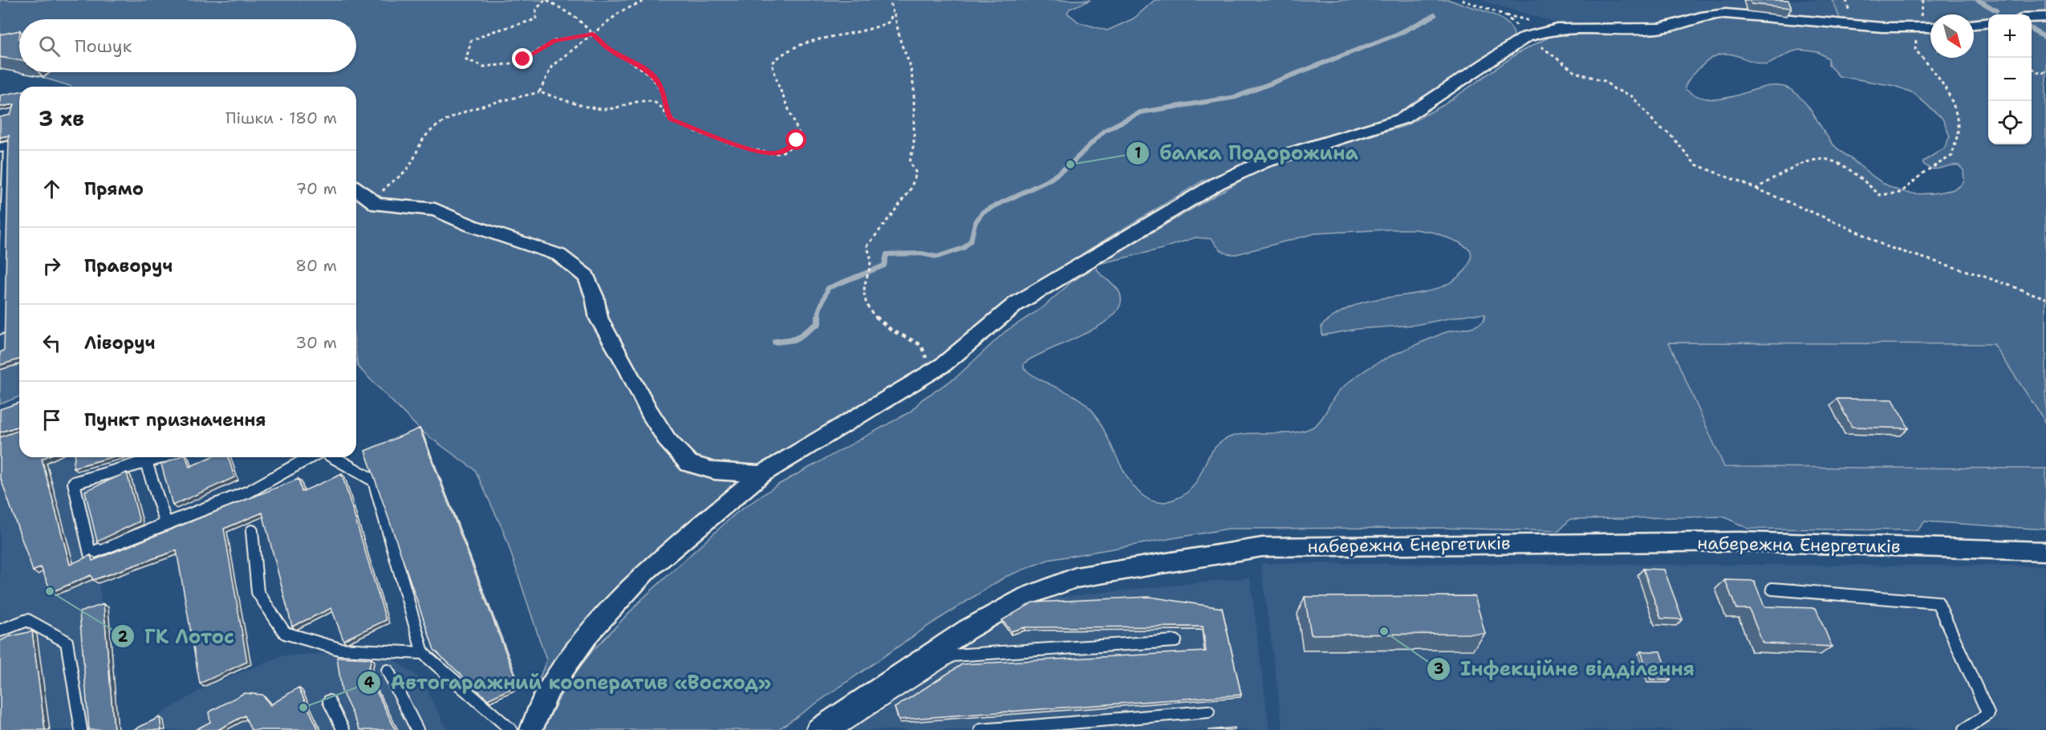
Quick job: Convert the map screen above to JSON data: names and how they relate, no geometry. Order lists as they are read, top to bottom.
{
  "streets": {
    "street": ["набережна Енергетиків"]
  },
  "places": [
    "балка Подорожина",
    "ГК Лотос",
    "Інфекційне відділення",
    "Автогаражний кооператив «Восход»"
  ],
  "north": "bottom right",
  "page": {
    "map_buttons": ["+", "−"],
    "search": "Пошук",
    "heading": ["3 хв", "Пішки · 180 m"],
    "list": [
      ["Прямо", "70 m"],
      ["Праворуч", "80 m"],
      ["Ліворуч", "30 m"],
      "Пункт призначення"
    ]
  }
}
